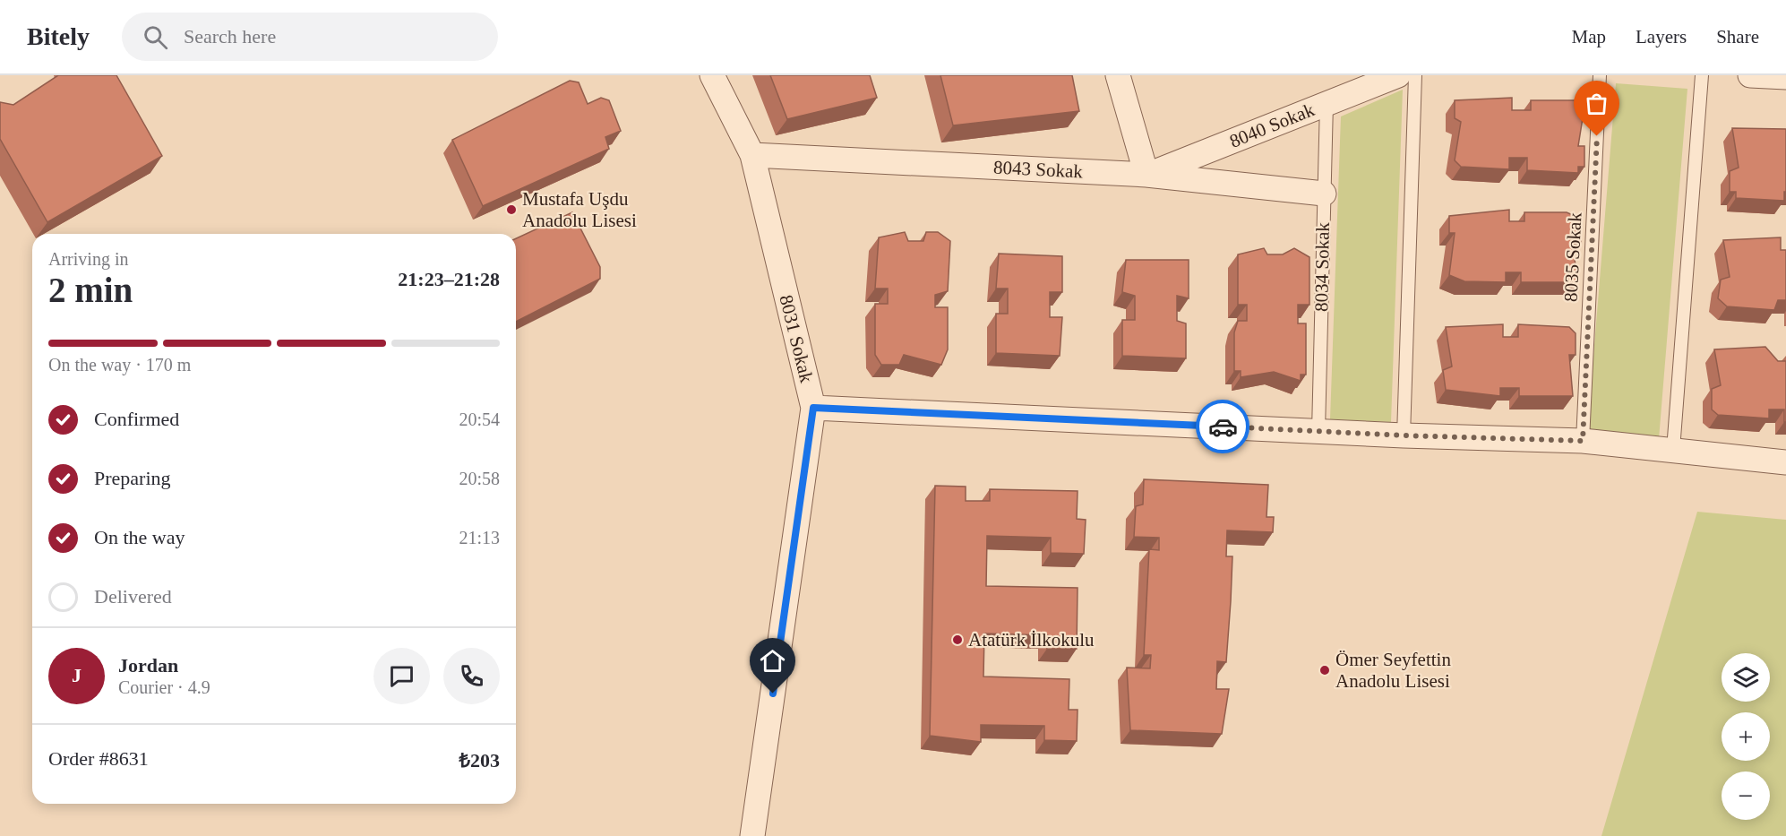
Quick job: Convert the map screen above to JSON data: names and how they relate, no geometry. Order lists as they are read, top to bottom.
{
  "streets": {
    "street": ["8040 Sokak", "8043 Sokak", "8031 Sokak"],
    "lane": ["8035 Sokak", "8034 Sokak"]
  },
  "crossings": [
    ["8040 Sokak", "8043 Sokak"],
    ["8040 Sokak", "8034 Sokak"],
    ["8043 Sokak", "8034 Sokak"],
    ["8043 Sokak", "8031 Sokak"]
  ],
  "places": ["Mustafa Uşdu Anadolu Lisesi", "Atatürk İlkokulu", "Ömer Seyfettin Anadolu Lisesi"],
  "page": {
    "header": "Bitely",
    "search": "Search here",
    "nav": ["Map", "Layers", "Share"],
    "heading": ["2 min", "Arriving in", "21:23–21:28"],
    "panel": [
      "Jordan",
      "Courier · 4.9",
      "Order #8631",
      "₺203"
    ],
    "bar": "On the way · 170 m",
    "list": [
      ["Confirmed", "20:54"],
      ["Preparing", "20:58"],
      ["On the way", "21:13"],
      "Delivered"
    ],
    "round": "J",
    "map_buttons": ["+", "−"]
  }
}
